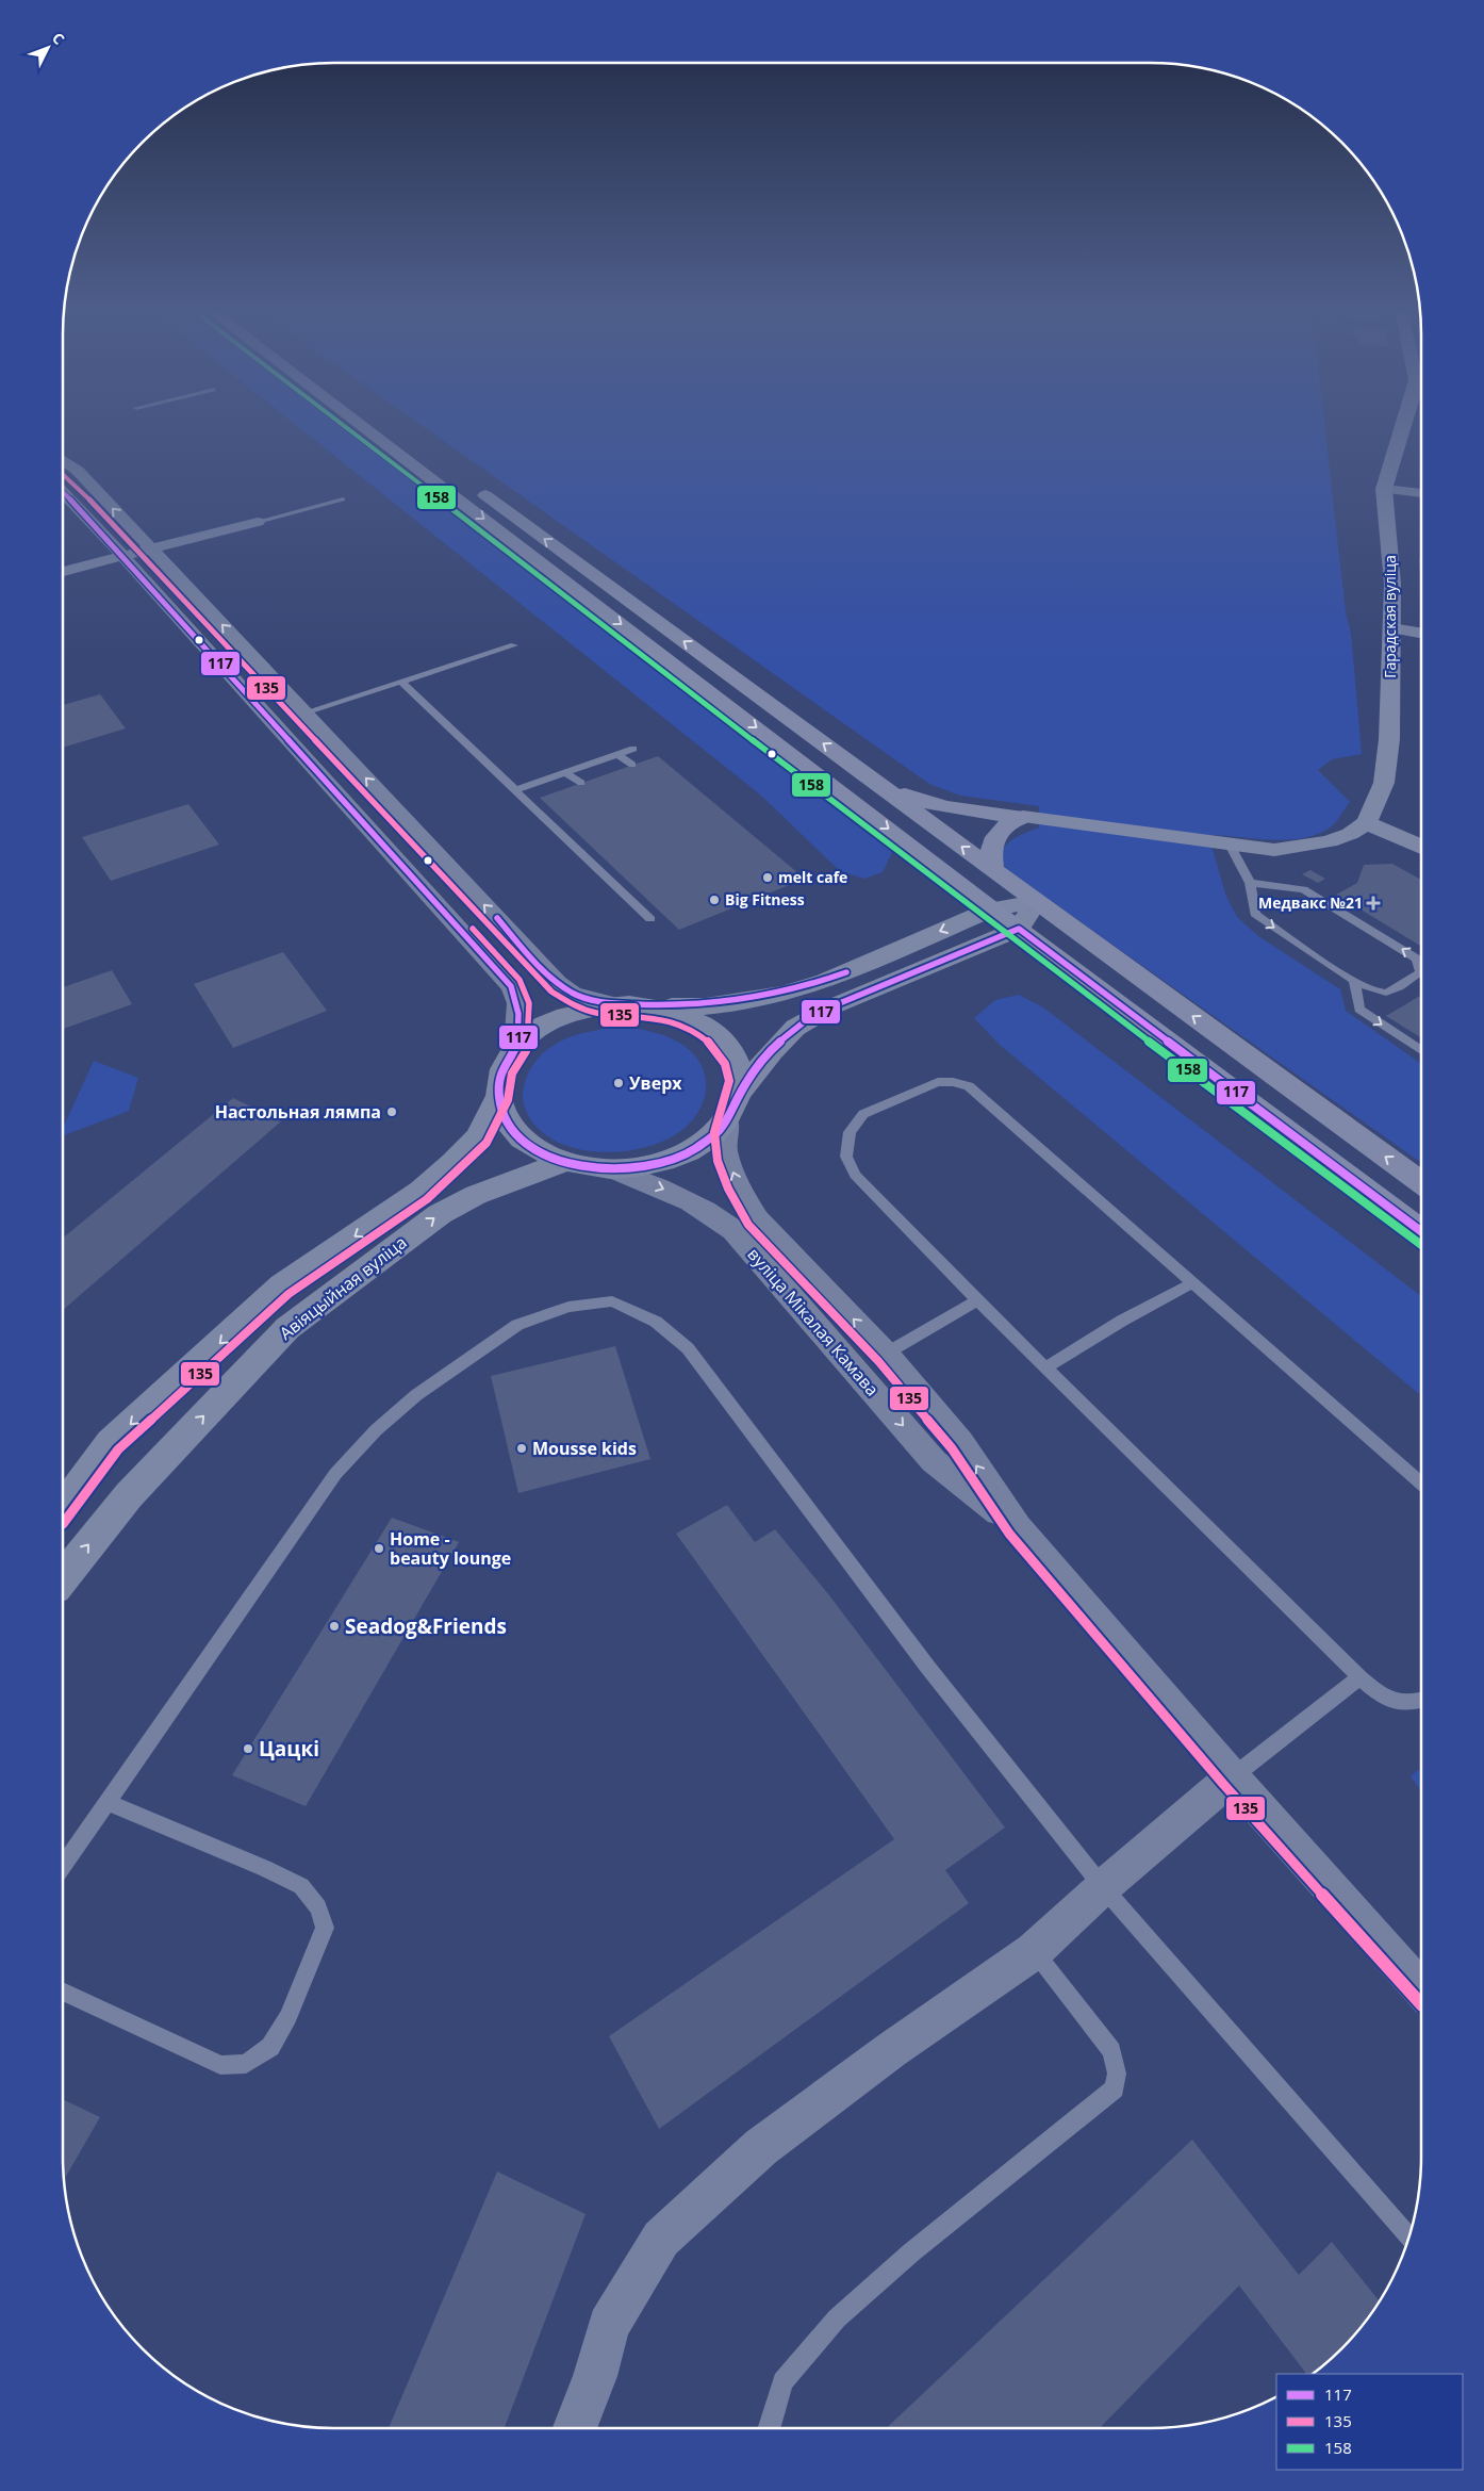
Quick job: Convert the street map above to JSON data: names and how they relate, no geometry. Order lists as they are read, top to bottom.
{
  "streets": {
    "main road": ["Гарадская вуліца", "Авіяцыйная вуліца"],
    "street": ["вуліца Мікалая Камава"]
  },
  "places": {
    "other": [
      "melt cafe",
      "Big Fitness",
      "Уверх",
      "Настольная лямпа",
      "Mousse kids",
      "Home - beauty lounge",
      "Seadog&Friends",
      "Цацкi"
    ],
    "health": ["Медвакс №21"]
  },
  "lines": ["transit line 158", "transit line 135", "transit line 117"],
  "legend": ["117", "135", "158"],
  "north": "top right"
}
